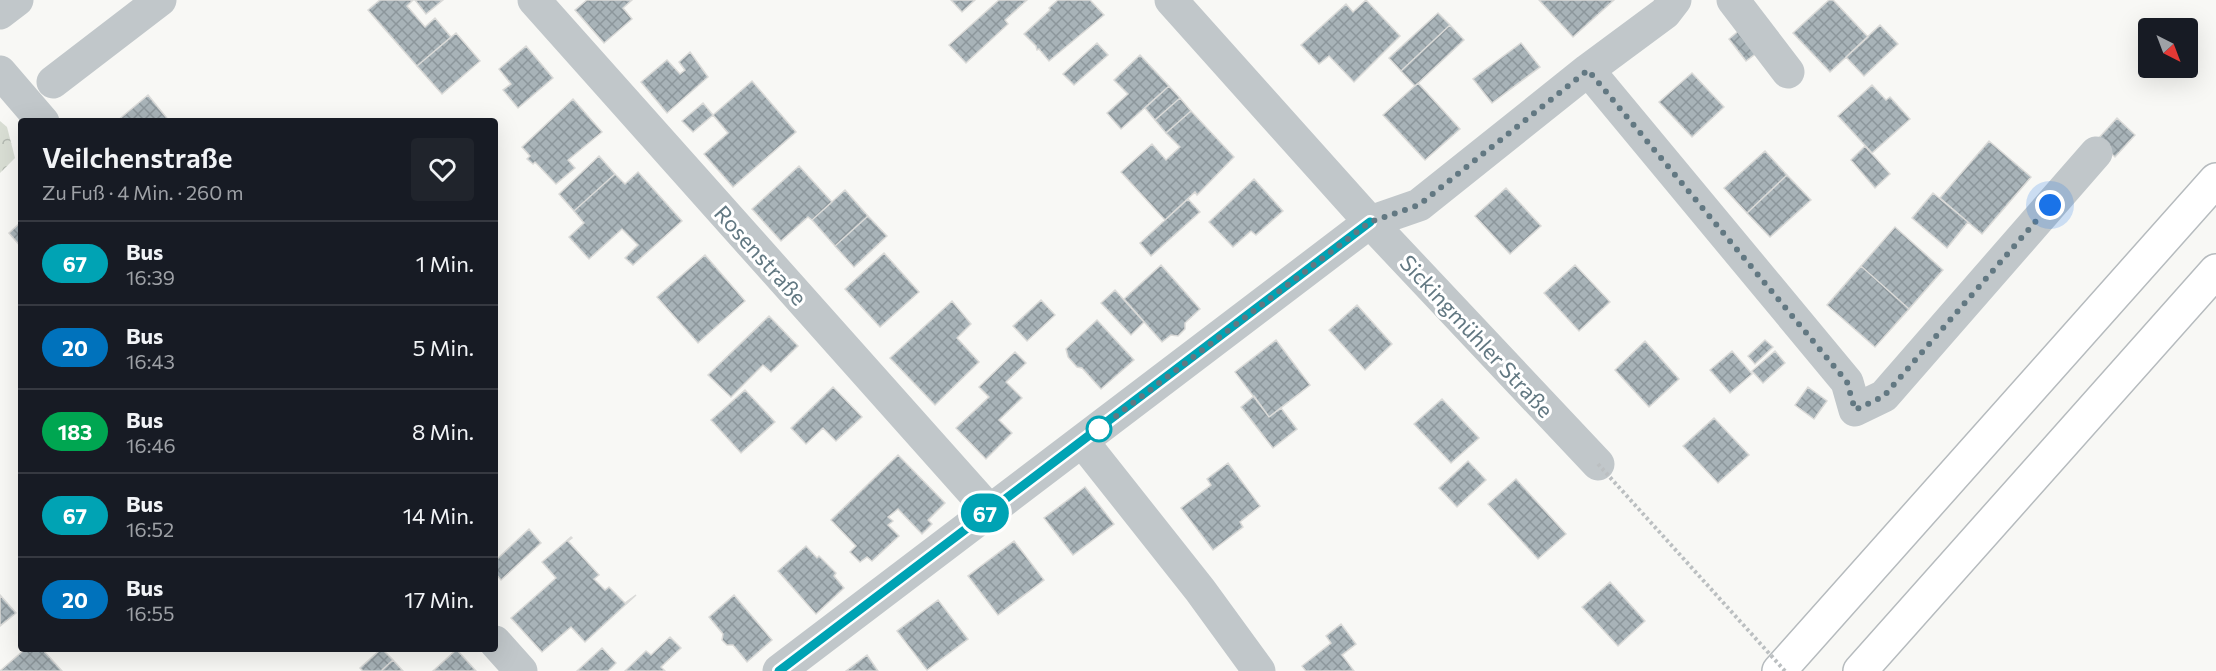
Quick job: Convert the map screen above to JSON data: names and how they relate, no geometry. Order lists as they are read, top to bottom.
{
  "streets": {
    "street": ["Rosenstraße", "Sickingmühler Straße"]
  },
  "lines": ["bus line 67"],
  "north": "bottom right",
  "page": {
    "on_map": "67",
    "heading": ["Veilchenstraße", "Zu Fuß · 4 Min. · 260 m"],
    "list": [
      {
        "mark": "67",
        "name": "Bus",
        "note": "16:39",
        "value": "1 Min."
      },
      {
        "mark": "20",
        "name": "Bus",
        "note": "16:43",
        "value": "5 Min."
      },
      {
        "mark": "183",
        "name": "Bus",
        "note": "16:46",
        "value": "8 Min."
      },
      {
        "mark": "67",
        "name": "Bus",
        "note": "16:52",
        "value": "14 Min."
      },
      {
        "mark": "20",
        "name": "Bus",
        "note": "16:55",
        "value": "17 Min."
      }
    ]
  }
}
